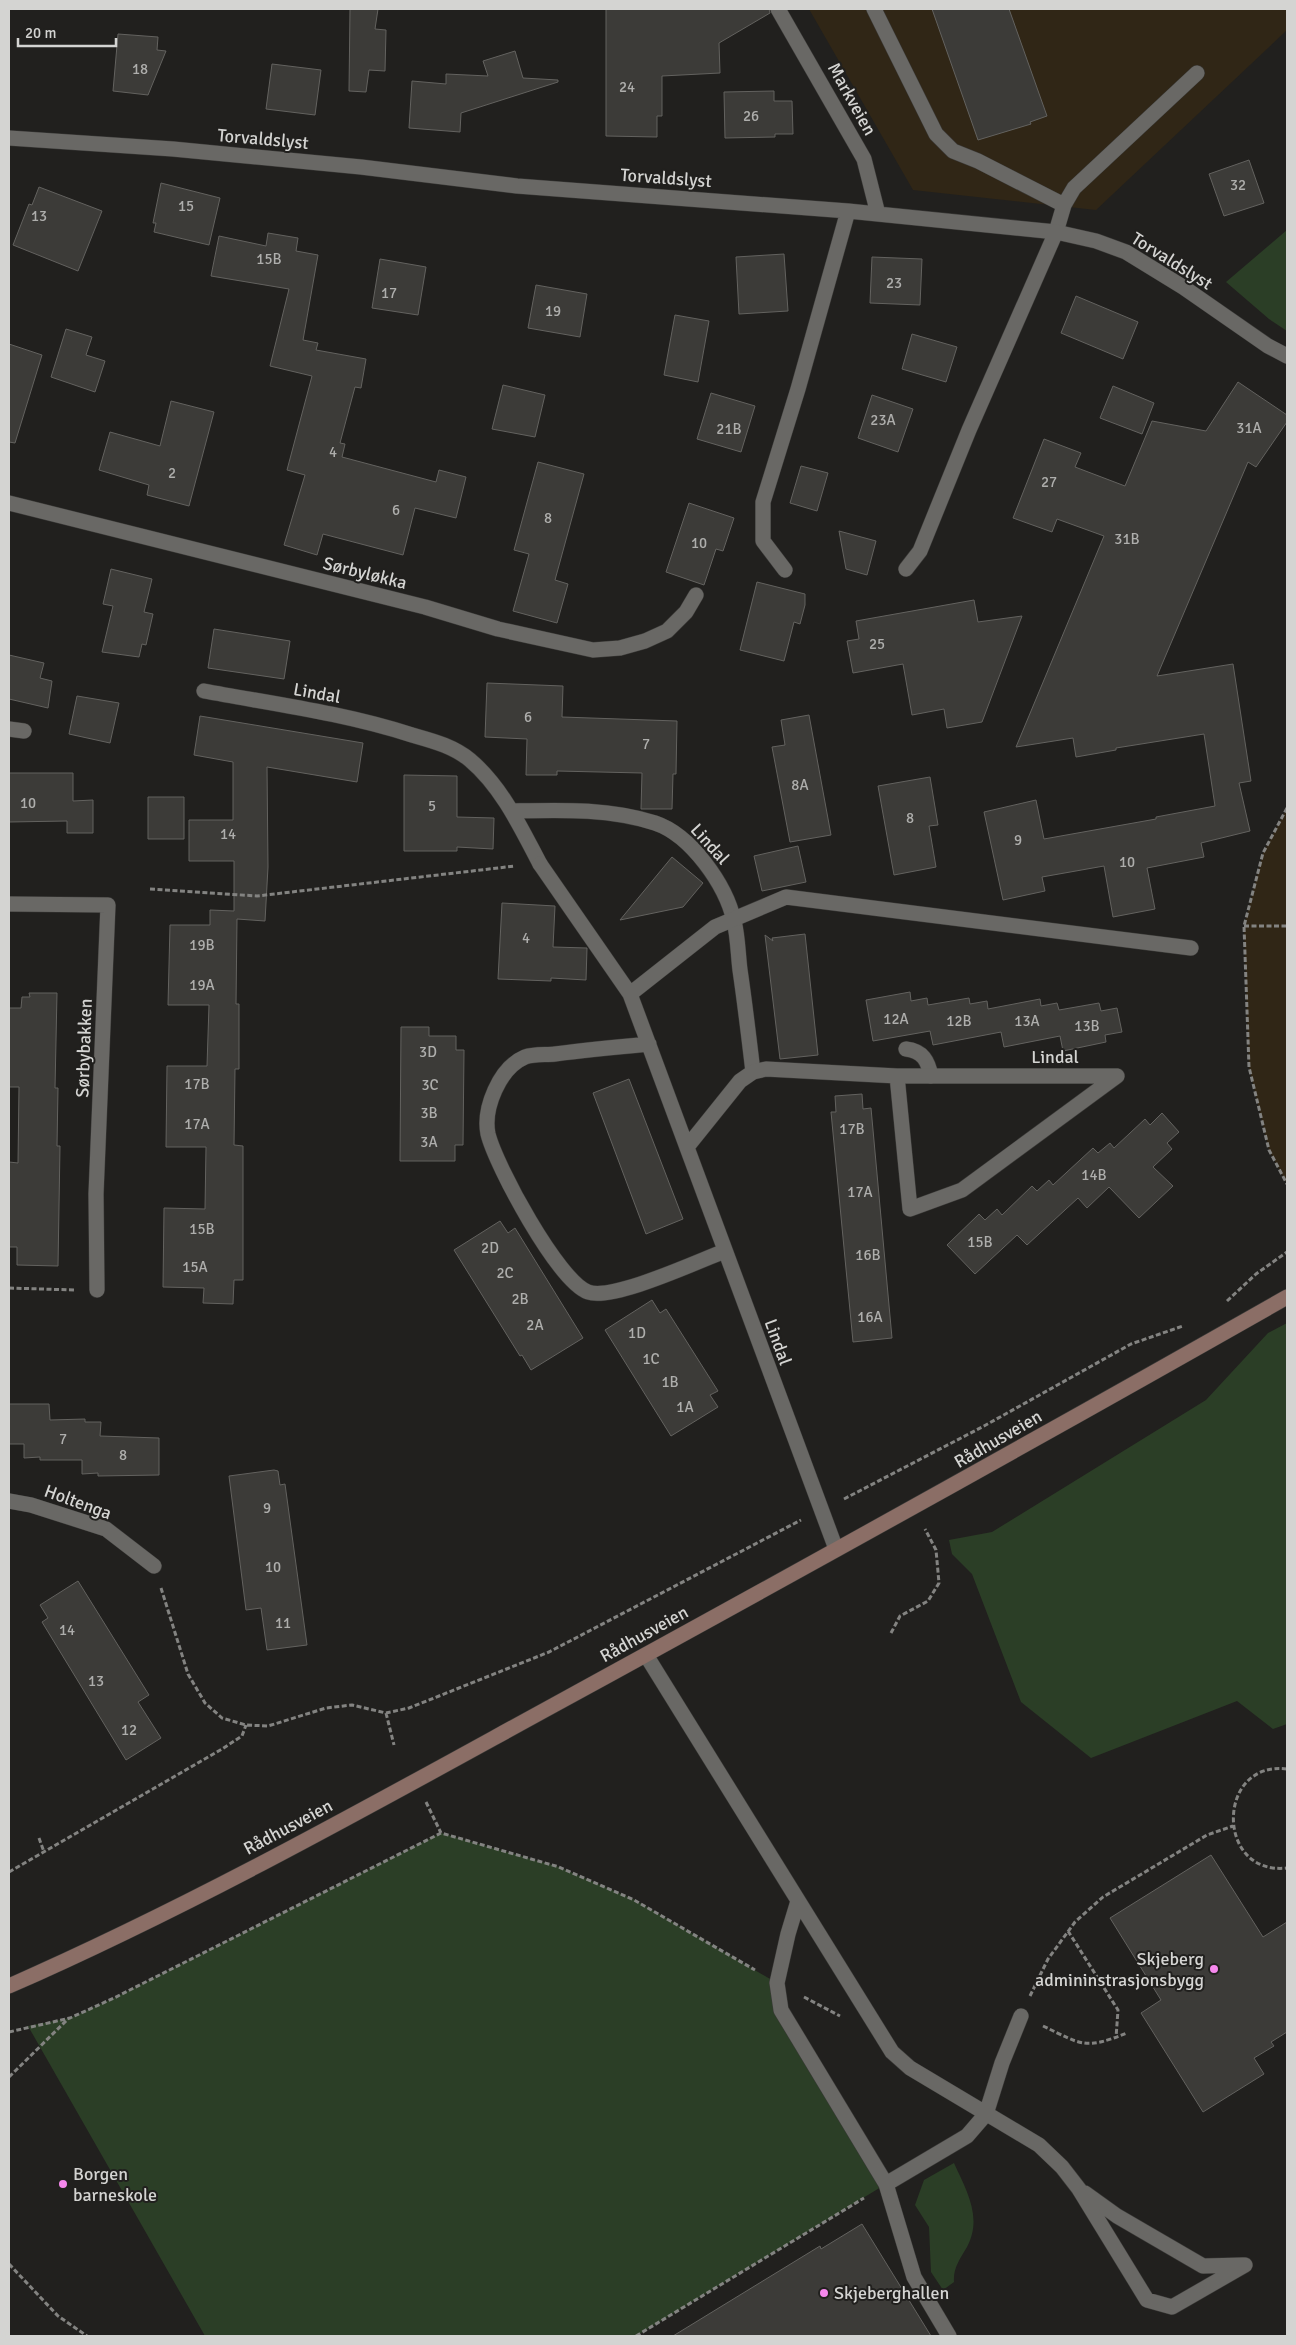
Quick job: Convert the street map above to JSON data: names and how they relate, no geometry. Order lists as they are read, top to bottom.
{
  "streets": {
    "street": [
      "Markveien",
      "Torvaldslyst",
      "Sørbyløkka",
      "Lindal",
      "Sørbybakken",
      "Rådhusveien",
      "Holtenga"
    ]
  },
  "crossings": [
    ["Markveien", "Torvaldslyst"],
    ["Lindal", "Rådhusveien"]
  ],
  "places": ["Skjeberg admininstrasjonsbygg", "Borgen barneskole", "Skjeberghallen"],
  "house_numbers": [
    "18",
    "24",
    "26",
    "32",
    "15",
    "13",
    "15B",
    "23",
    "17",
    "19",
    "23A",
    "31A",
    "21B",
    "4",
    "2",
    "27",
    "6",
    "8",
    "31B",
    "10",
    "25",
    "6",
    "7",
    "8A",
    "10",
    "5",
    "8",
    "14",
    "9",
    "10",
    "4",
    "19B",
    "19A",
    "12A",
    "12B",
    "13A",
    "13B",
    "3D",
    "17B",
    "3C",
    "3B",
    "17A",
    "17B",
    "3A",
    "14B",
    "17A",
    "15B",
    "15B",
    "2D",
    "16B",
    "15A",
    "2C",
    "2B",
    "16A",
    "2A",
    "1D",
    "1C",
    "1B",
    "1A",
    "7",
    "8",
    "9",
    "10",
    "11",
    "14",
    "13",
    "12"
  ],
  "scale_bar": "20 m"
}
